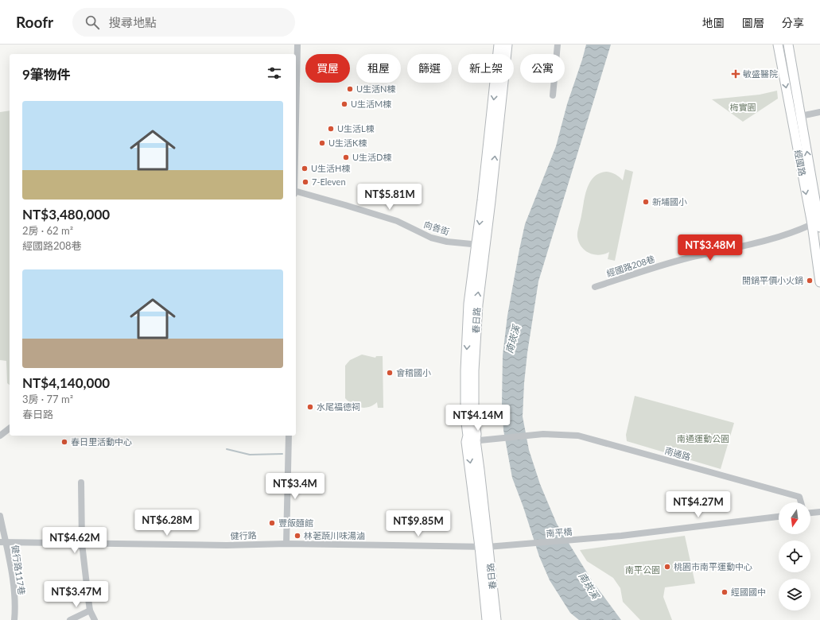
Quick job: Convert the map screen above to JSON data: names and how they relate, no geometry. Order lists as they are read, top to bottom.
{
  "streets": {
    "main road": ["春日路"],
    "street": [
      "經國路",
      "向善街",
      "經國路208巷",
      "南通路",
      "南平橋",
      "健行路",
      "健行路117巷"
    ]
  },
  "crossings": [
    ["經國路", "經國路208巷"],
    ["向善街", "春日路"],
    ["春日路", "南通路"],
    ["春日路", "南平橋"],
    ["春日路", "健行路"],
    ["南平橋", "健行路"],
    ["健行路", "健行路117巷"]
  ],
  "water": ["南崁溪"],
  "parks": ["梅實園", "南通運動公園", "南平公園"],
  "places": {
    "health": ["敏盛醫院"],
    "other": [
      "U生活N棟",
      "U生活M棟",
      "U生活L棟",
      "U生活K棟",
      "U生活D棟",
      "U生活H棟",
      "7-Eleven",
      "新埔國小",
      "開鍋平價小火鍋",
      "會稽國小",
      "水尾福德祠",
      "春日里活動中心",
      "豐飯麵館",
      "林荖蔬川味湯滷",
      "桃園市南平運動中心",
      "經國國中"
    ]
  },
  "north": "bottom",
  "page": {
    "header": "Roofr",
    "search": "搜尋地點",
    "nav": ["地圖", "圖層", "分享"],
    "chip": [
      "買屋",
      "租屋",
      "篩選",
      "新上架",
      "公寓"
    ],
    "heading": "9筆物件",
    "list": [
      {
        "name": "NT$3,480,000",
        "note": "2房 · 62 m² · 經國路208巷"
      },
      {
        "name": "NT$4,140,000",
        "note": "3房 · 77 m² · 春日路"
      }
    ],
    "price": [
      "NT$5.81M",
      "NT$3.48M",
      "NT$4.14M",
      "NT$3.4M",
      "NT$4.27M",
      "NT$6.28M",
      "NT$9.85M",
      "NT$4.62M",
      "NT$3.47M"
    ]
  }
}
